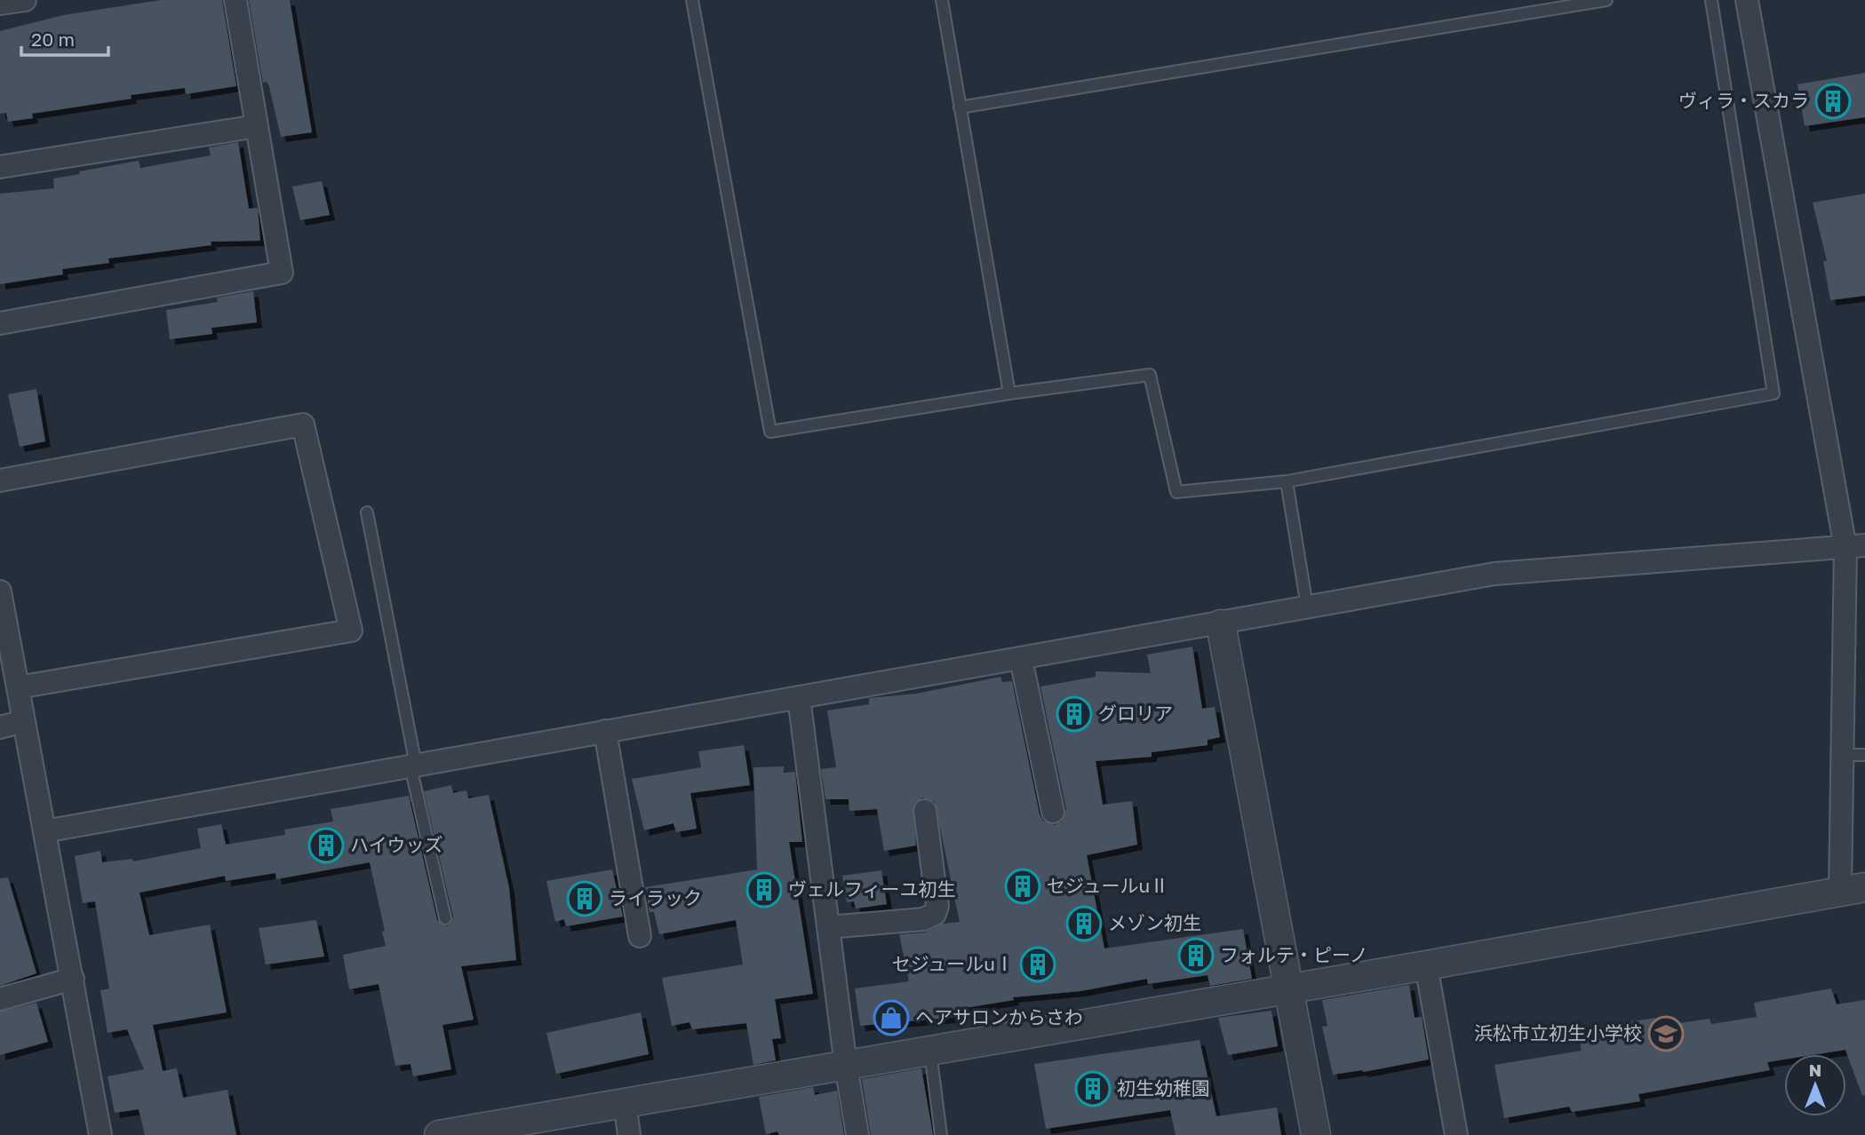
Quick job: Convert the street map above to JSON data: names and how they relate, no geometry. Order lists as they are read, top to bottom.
{
  "places": {
    "building": [
      "ヴィラ・スカラ",
      "グロリア",
      "ハイウッズ",
      "セジュールuⅡ",
      "ヴェルフィーユ初生",
      "ライラック",
      "メゾン初生",
      "フォルテ・ピーノ",
      "セジュールuⅠ",
      "初生幼稚園"
    ],
    "shop": ["ヘアサロンからさわ"],
    "school or university": ["浜松市立初生小学校"]
  },
  "scale_bar": "20 m",
  "north": "top"
}
